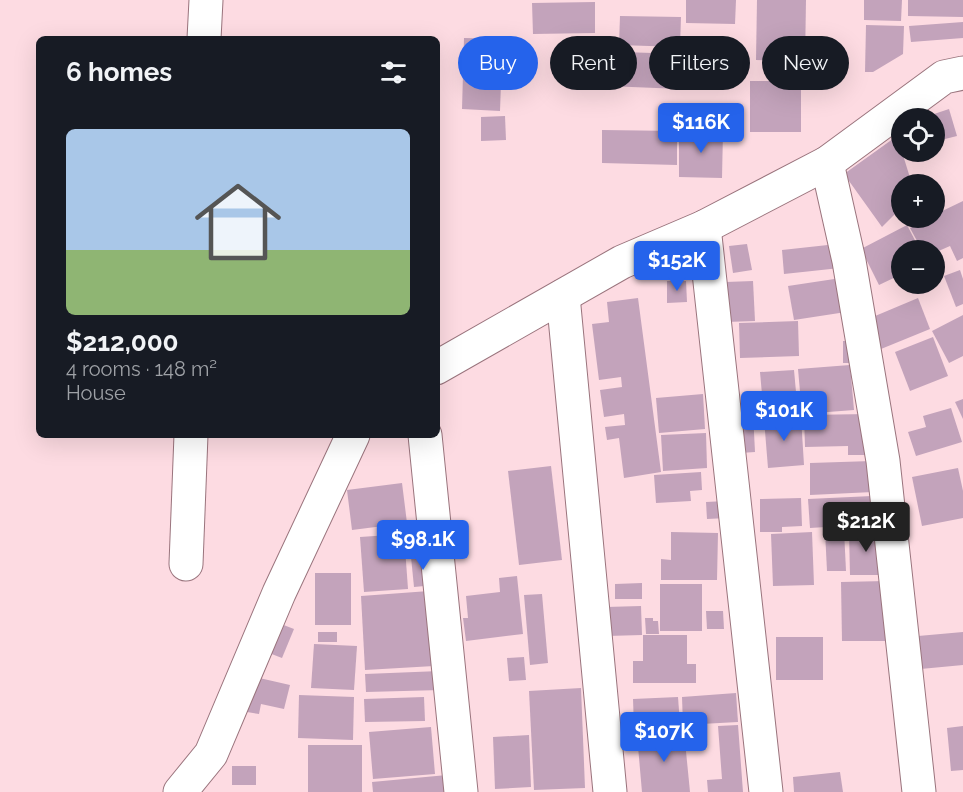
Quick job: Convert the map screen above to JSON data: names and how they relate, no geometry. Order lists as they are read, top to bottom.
{
  "page": {
    "chip": [
      "Buy",
      "Rent",
      "Filters",
      "New"
    ],
    "heading": "6 homes",
    "price": [
      "$116K",
      "$152K",
      "$101K",
      "$212K",
      "$98.1K",
      "$107K"
    ],
    "map_buttons": ["+", "−"],
    "list": [
      {
        "name": "$212,000",
        "note": "4 rooms · 148 m² · House"
      }
    ]
  }
}
